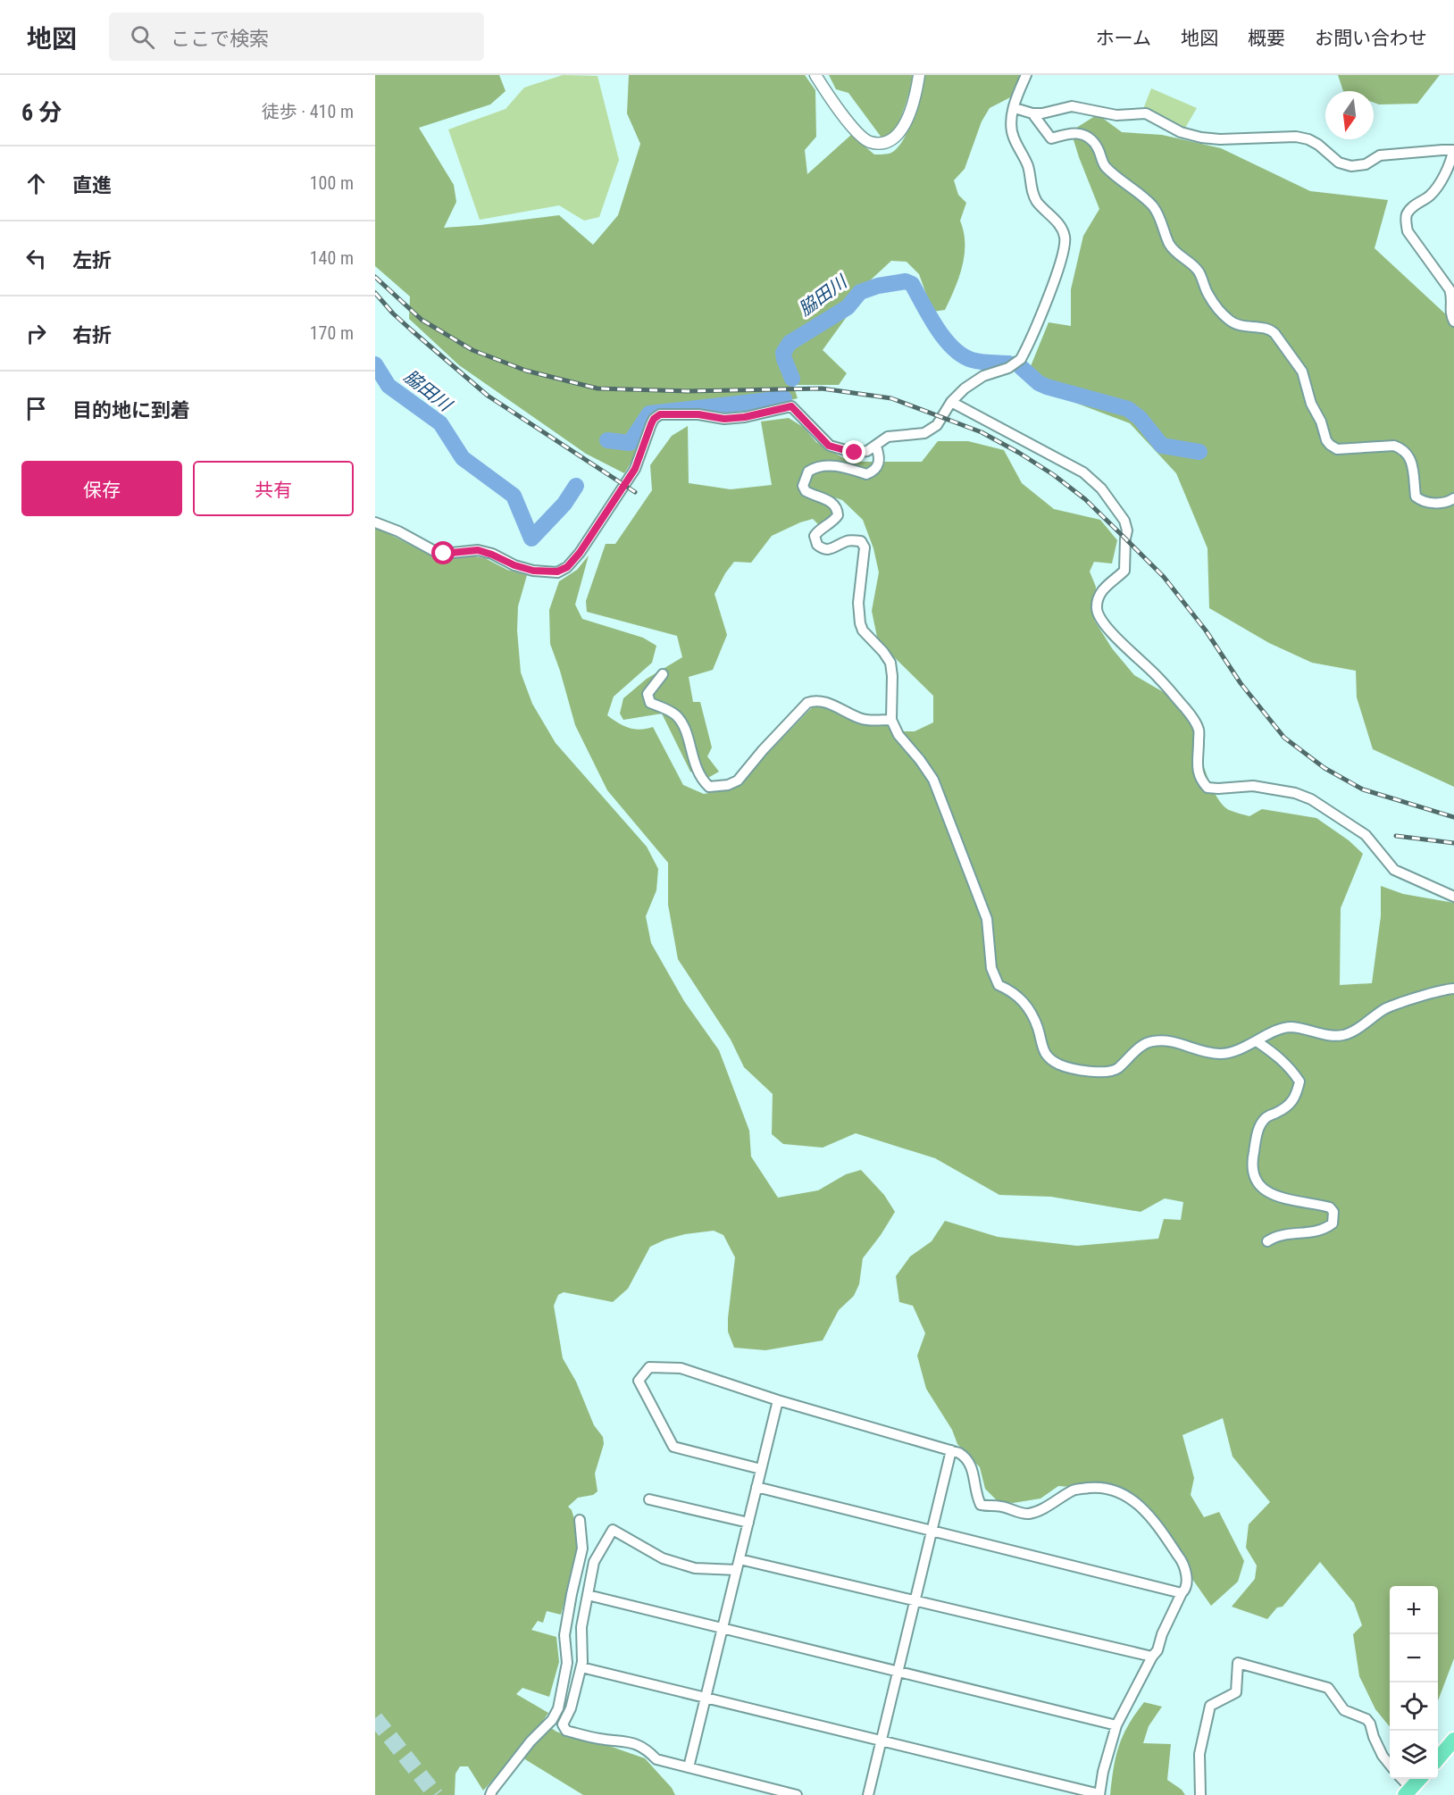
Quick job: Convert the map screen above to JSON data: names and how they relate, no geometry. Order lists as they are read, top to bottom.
{
  "water": ["脇田川"],
  "north": "bottom",
  "page": {
    "header": "地図",
    "search": "ここで検索",
    "nav": [
      "ホーム",
      "地図",
      "概要",
      "お問い合わせ"
    ],
    "heading": ["6 分", "徒歩 · 410 m"],
    "list": [
      ["直進", "100 m"],
      ["左折", "140 m"],
      ["右折", "170 m"],
      "目的地に到着"
    ],
    "buttons": ["保存", "共有"],
    "map_buttons": ["+", "−"]
  }
}
